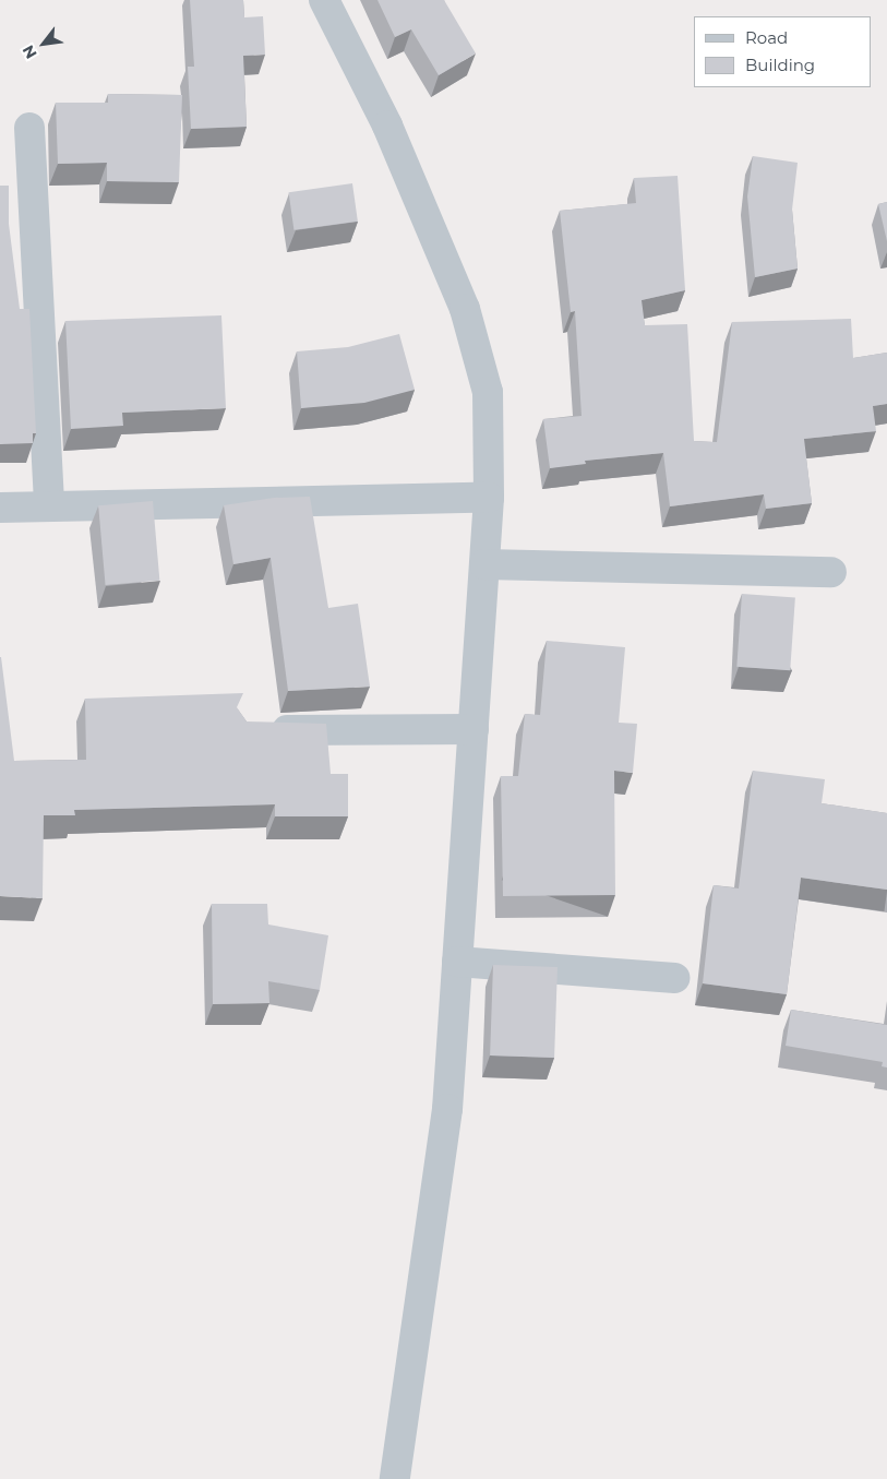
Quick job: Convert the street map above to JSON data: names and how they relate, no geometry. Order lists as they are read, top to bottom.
{
  "legend": ["Road", "Building"],
  "north": "bottom left"
}
